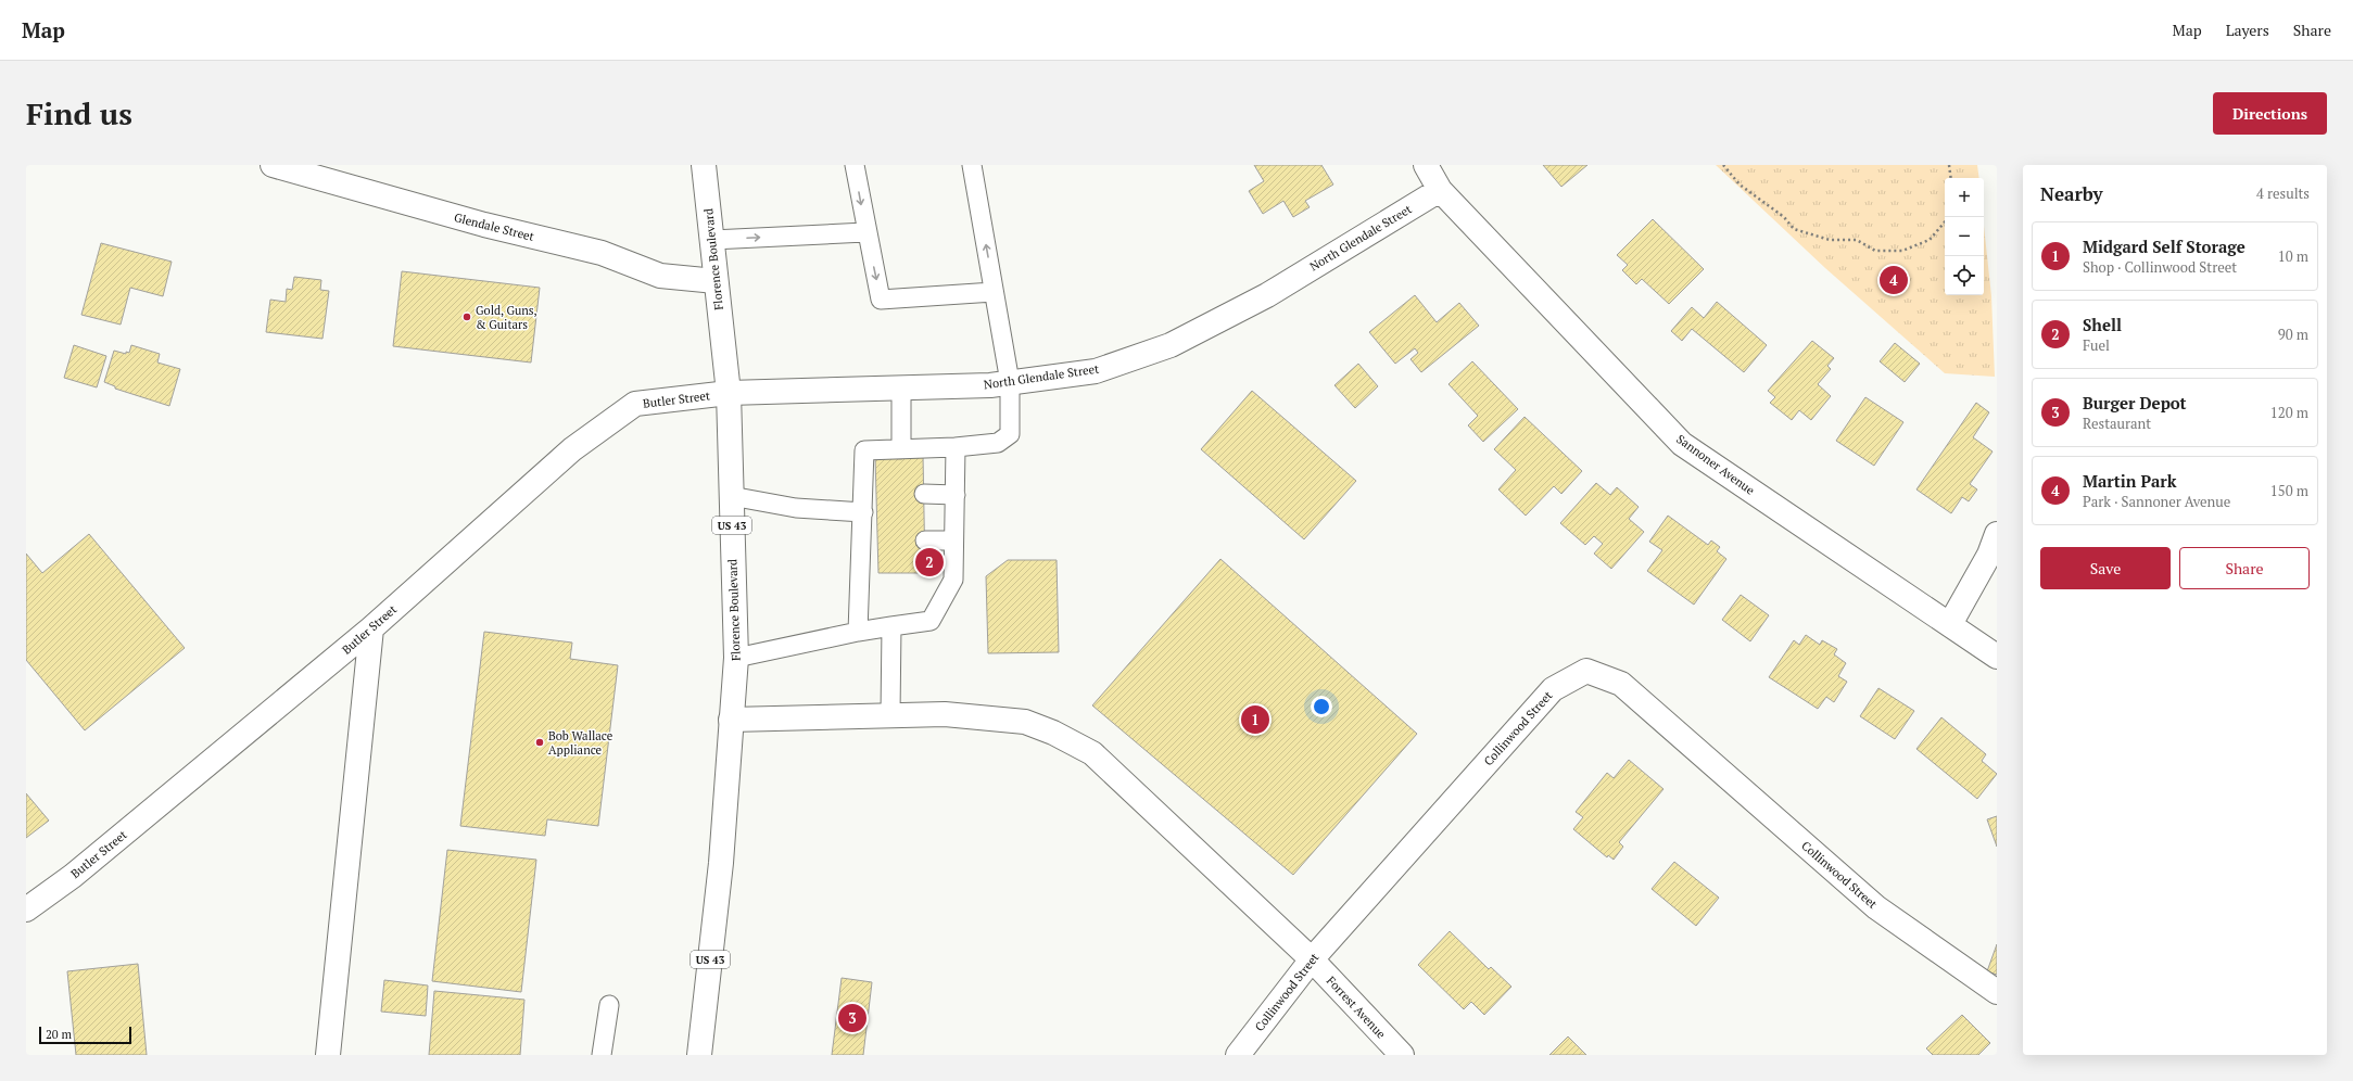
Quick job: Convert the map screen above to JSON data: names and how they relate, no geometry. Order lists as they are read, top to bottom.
{
  "streets": {
    "main road": [
      "Glendale Street",
      "North Glendale Street",
      "Florence Boulevard",
      "Butler Street",
      "Sannoner Avenue",
      "US 43",
      "Collinwood Street",
      "Forrest Avenue"
    ]
  },
  "crossings": [
    ["Glendale Street", "Florence Boulevard"],
    ["North Glendale Street", "Florence Boulevard"],
    ["North Glendale Street", "Butler Street"],
    ["North Glendale Street", "Sannoner Avenue"],
    ["Florence Boulevard", "Butler Street"],
    ["Florence Boulevard", "Forrest Avenue"],
    ["Collinwood Street", "Forrest Avenue"]
  ],
  "places": ["Gold, Guns, & Guitars", "Bob Wallace Appliance"],
  "scale_bar": "20 m",
  "page": {
    "header": "Map",
    "nav": ["Map", "Layers", "Share"],
    "buttons": [
      "Directions",
      ["Save", "Share"]
    ],
    "title": "Find us",
    "heading": ["Nearby", "4 results"],
    "map_buttons": ["+", "−"],
    "list": [
      {
        "mark": "1",
        "name": "Midgard Self Storage",
        "note": "Shop · Collinwood Street",
        "value": "10 m"
      },
      {
        "mark": "2",
        "name": "Shell",
        "note": "Fuel",
        "value": "90 m"
      },
      {
        "mark": "3",
        "name": "Burger Depot",
        "note": "Restaurant",
        "value": "120 m"
      },
      {
        "mark": "4",
        "name": "Martin Park",
        "note": "Park · Sannoner Avenue",
        "value": "150 m"
      }
    ],
    "pins": [
      "4",
      "2",
      "1",
      "3"
    ],
    "scale": "20 m"
  }
}
